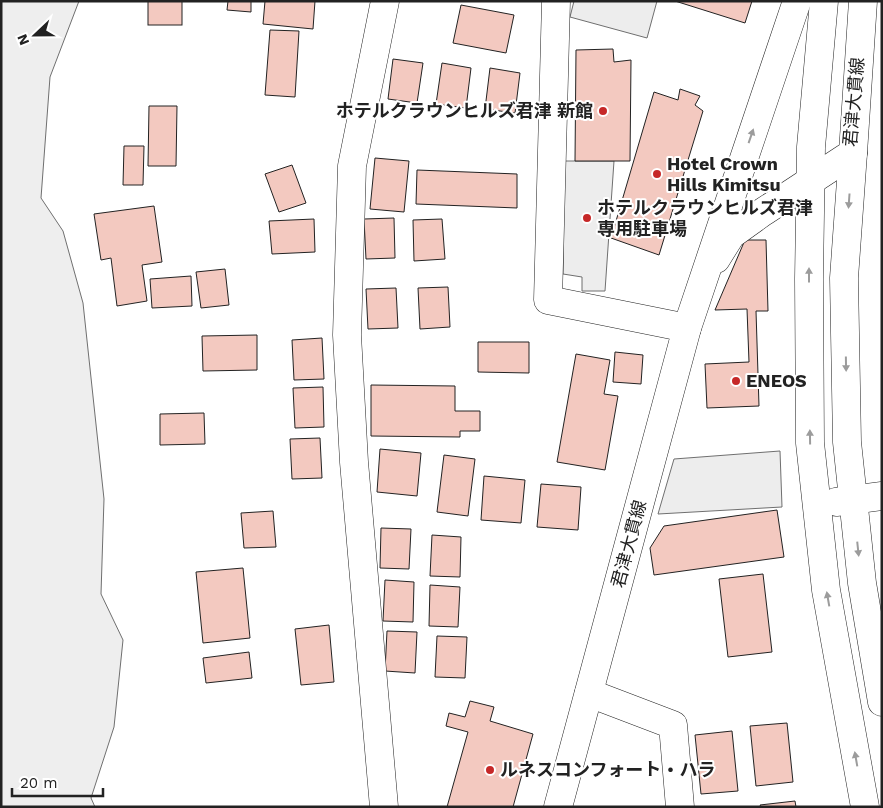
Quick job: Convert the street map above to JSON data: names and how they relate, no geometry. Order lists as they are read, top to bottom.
{
  "streets": {
    "street": ["君津大貫線"]
  },
  "places": [
    "ホテルクラウンヒルズ君津 新館",
    "Hotel Crown Hills Kimitsu",
    "ホテルクラウンヒルズ君津 専用駐車場",
    "ENEOS",
    "ルネスコンフォート・ハラ"
  ],
  "scale_bar": "20 m",
  "north": "left"
}
